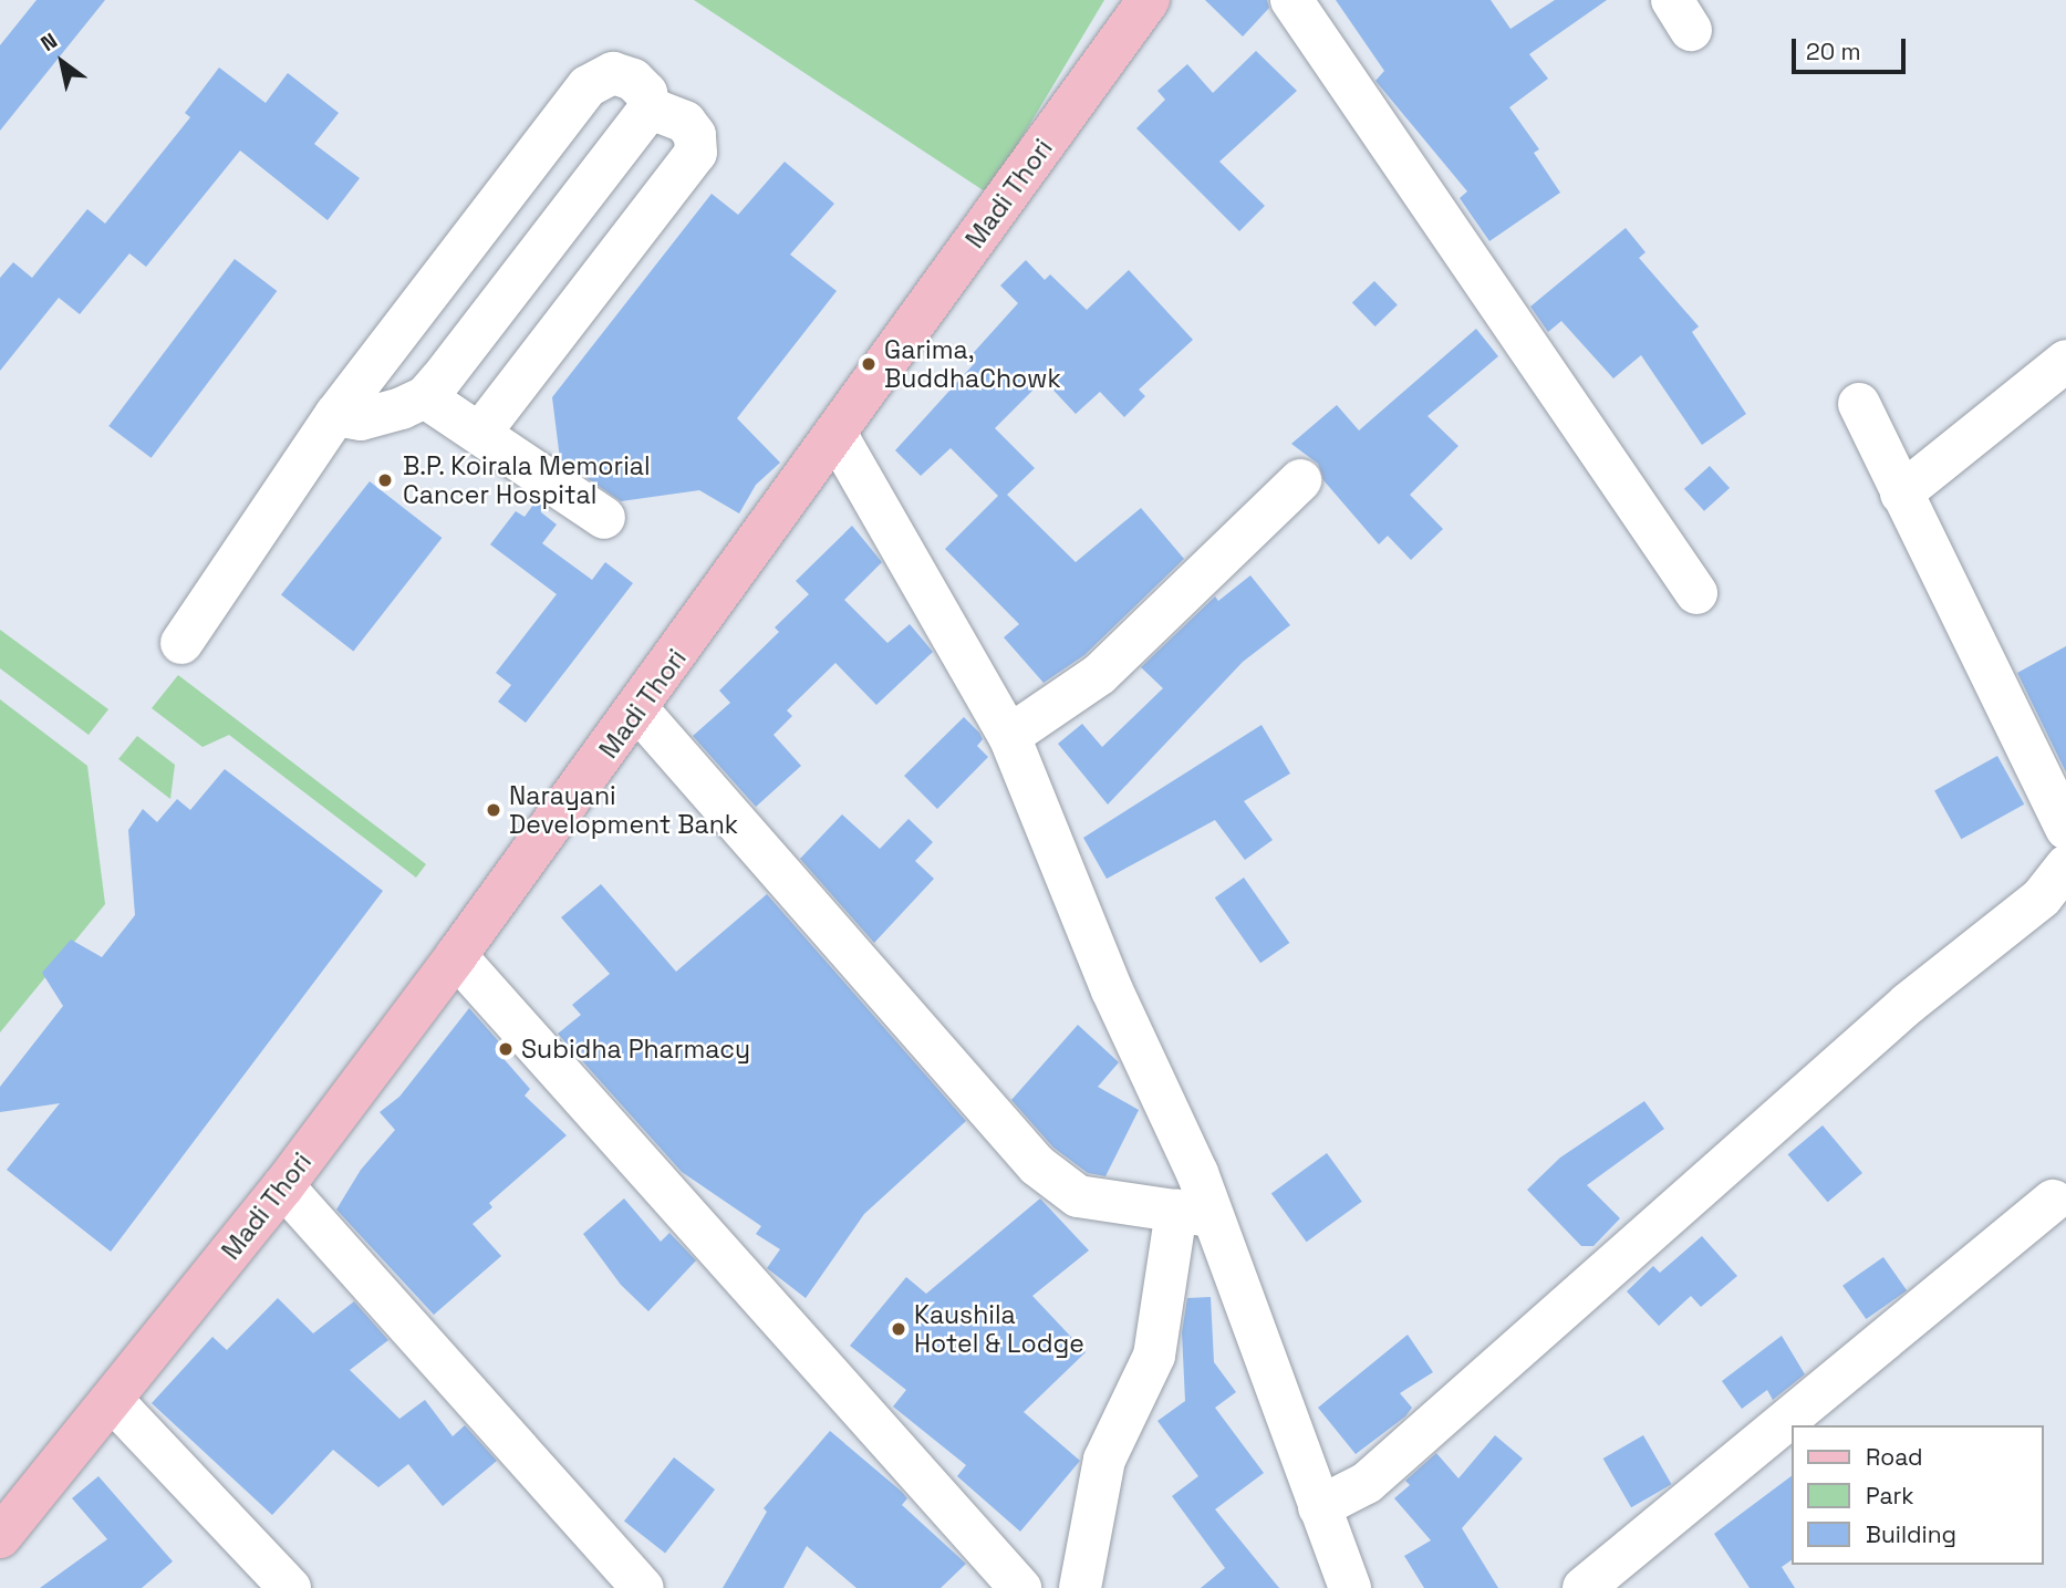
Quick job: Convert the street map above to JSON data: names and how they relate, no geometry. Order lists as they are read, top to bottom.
{
  "streets": {
    "main road": ["Madi Thori"]
  },
  "places": [
    "Garima, BuddhaChowk",
    "B.P. Koirala Memorial Cancer Hospital",
    "Narayani Development Bank",
    "Subidha Pharmacy",
    "Kaushila Hotel & Lodge"
  ],
  "legend": ["Road", "Park", "Building"],
  "scale_bar": "20 m",
  "north": "top left"
}
